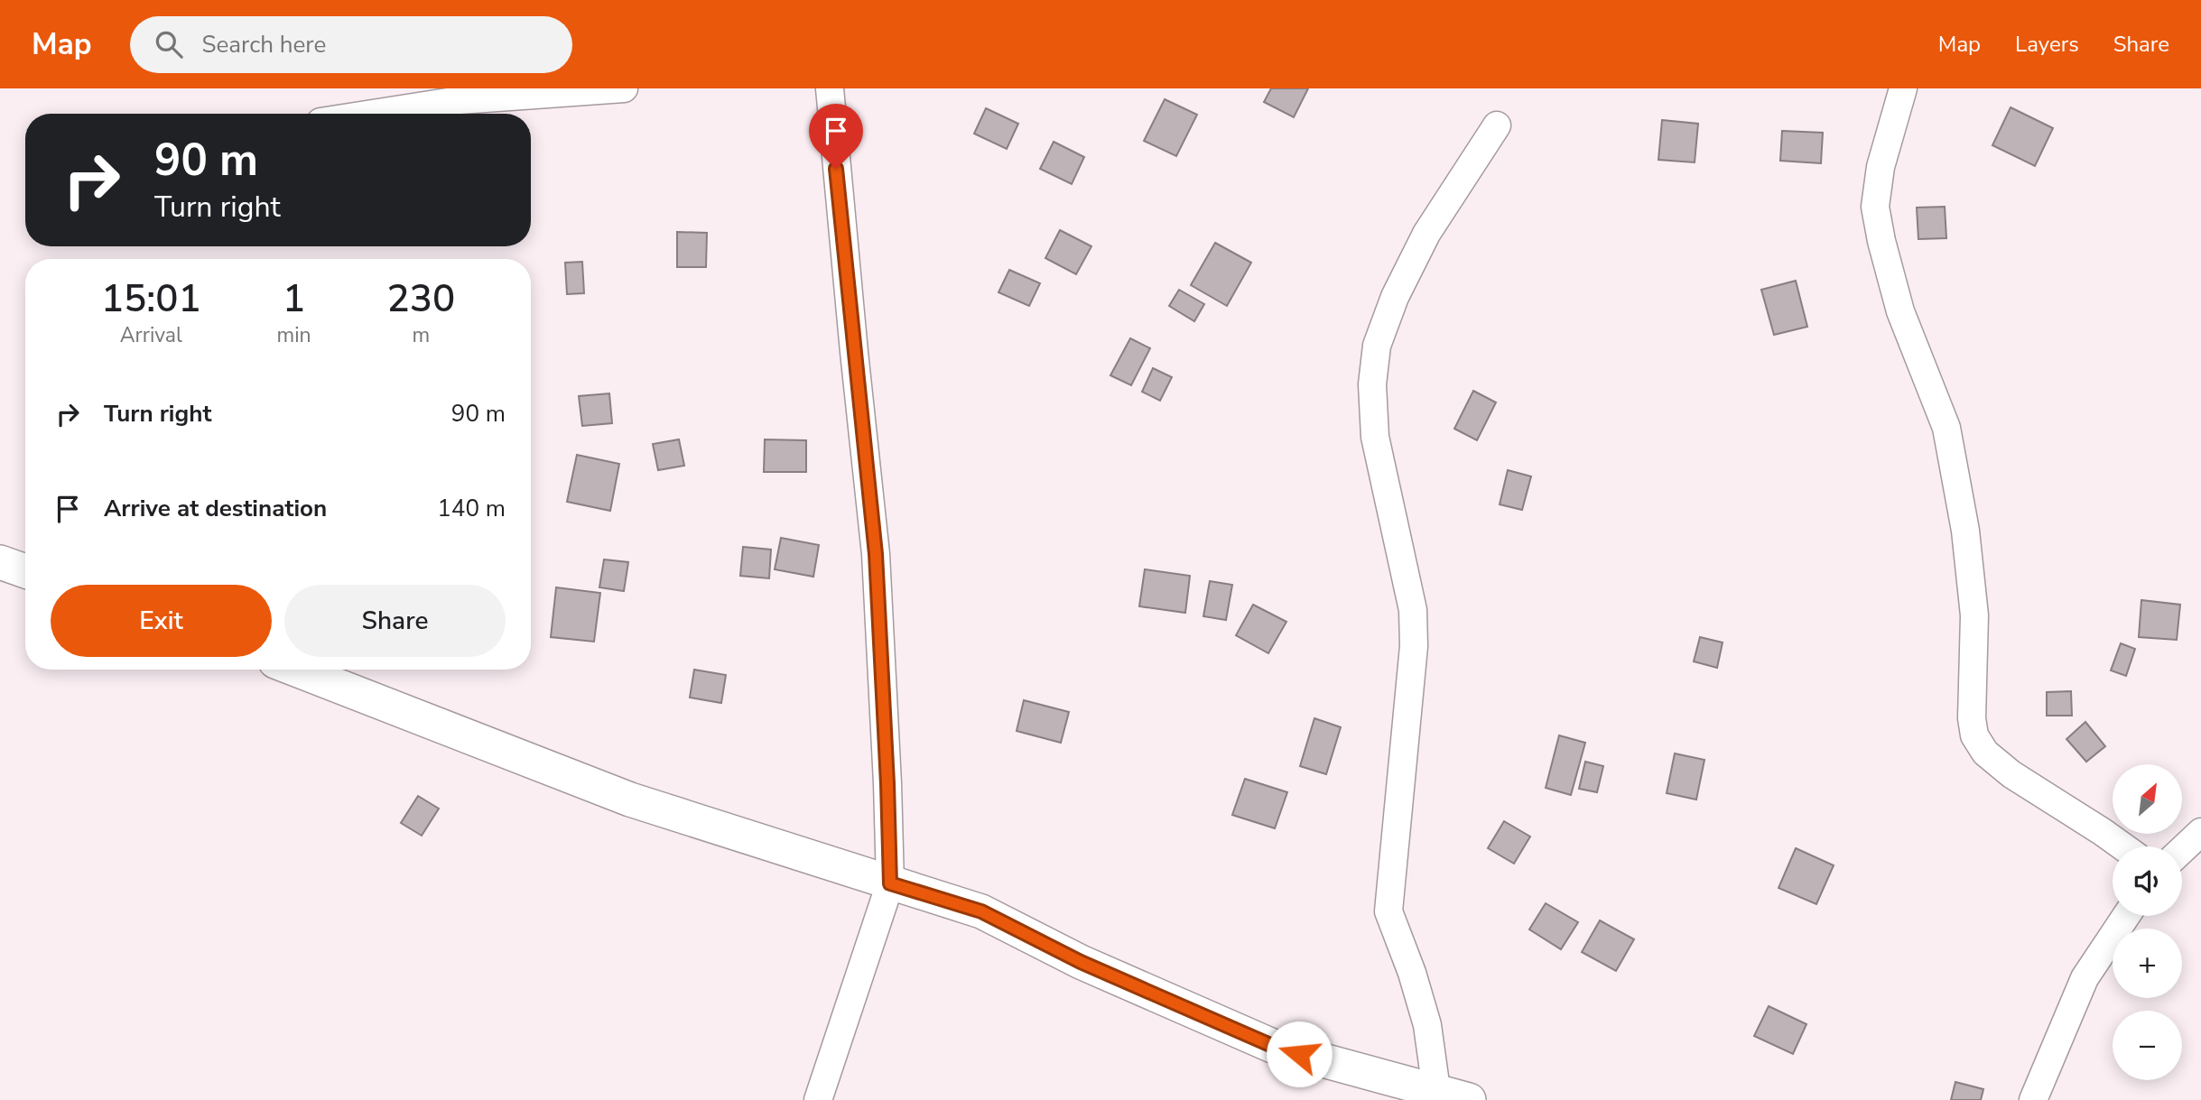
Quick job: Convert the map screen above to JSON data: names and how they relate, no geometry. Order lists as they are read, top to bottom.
{
  "north": "top right",
  "page": {
    "header": "Map",
    "search": "Search here",
    "nav": ["Map", "Layers", "Share"],
    "turn": ["90 m", "Turn right"],
    "eta": [
      "15:01",
      "Arrival",
      "1",
      "min",
      "230",
      "m"
    ],
    "list": [
      {
        "name": "Turn right",
        "value": "90 m"
      },
      {
        "name": "Arrive at destination",
        "value": "140 m"
      }
    ],
    "buttons": ["Exit", "Share"],
    "map_buttons": ["+", "−"]
  }
}
